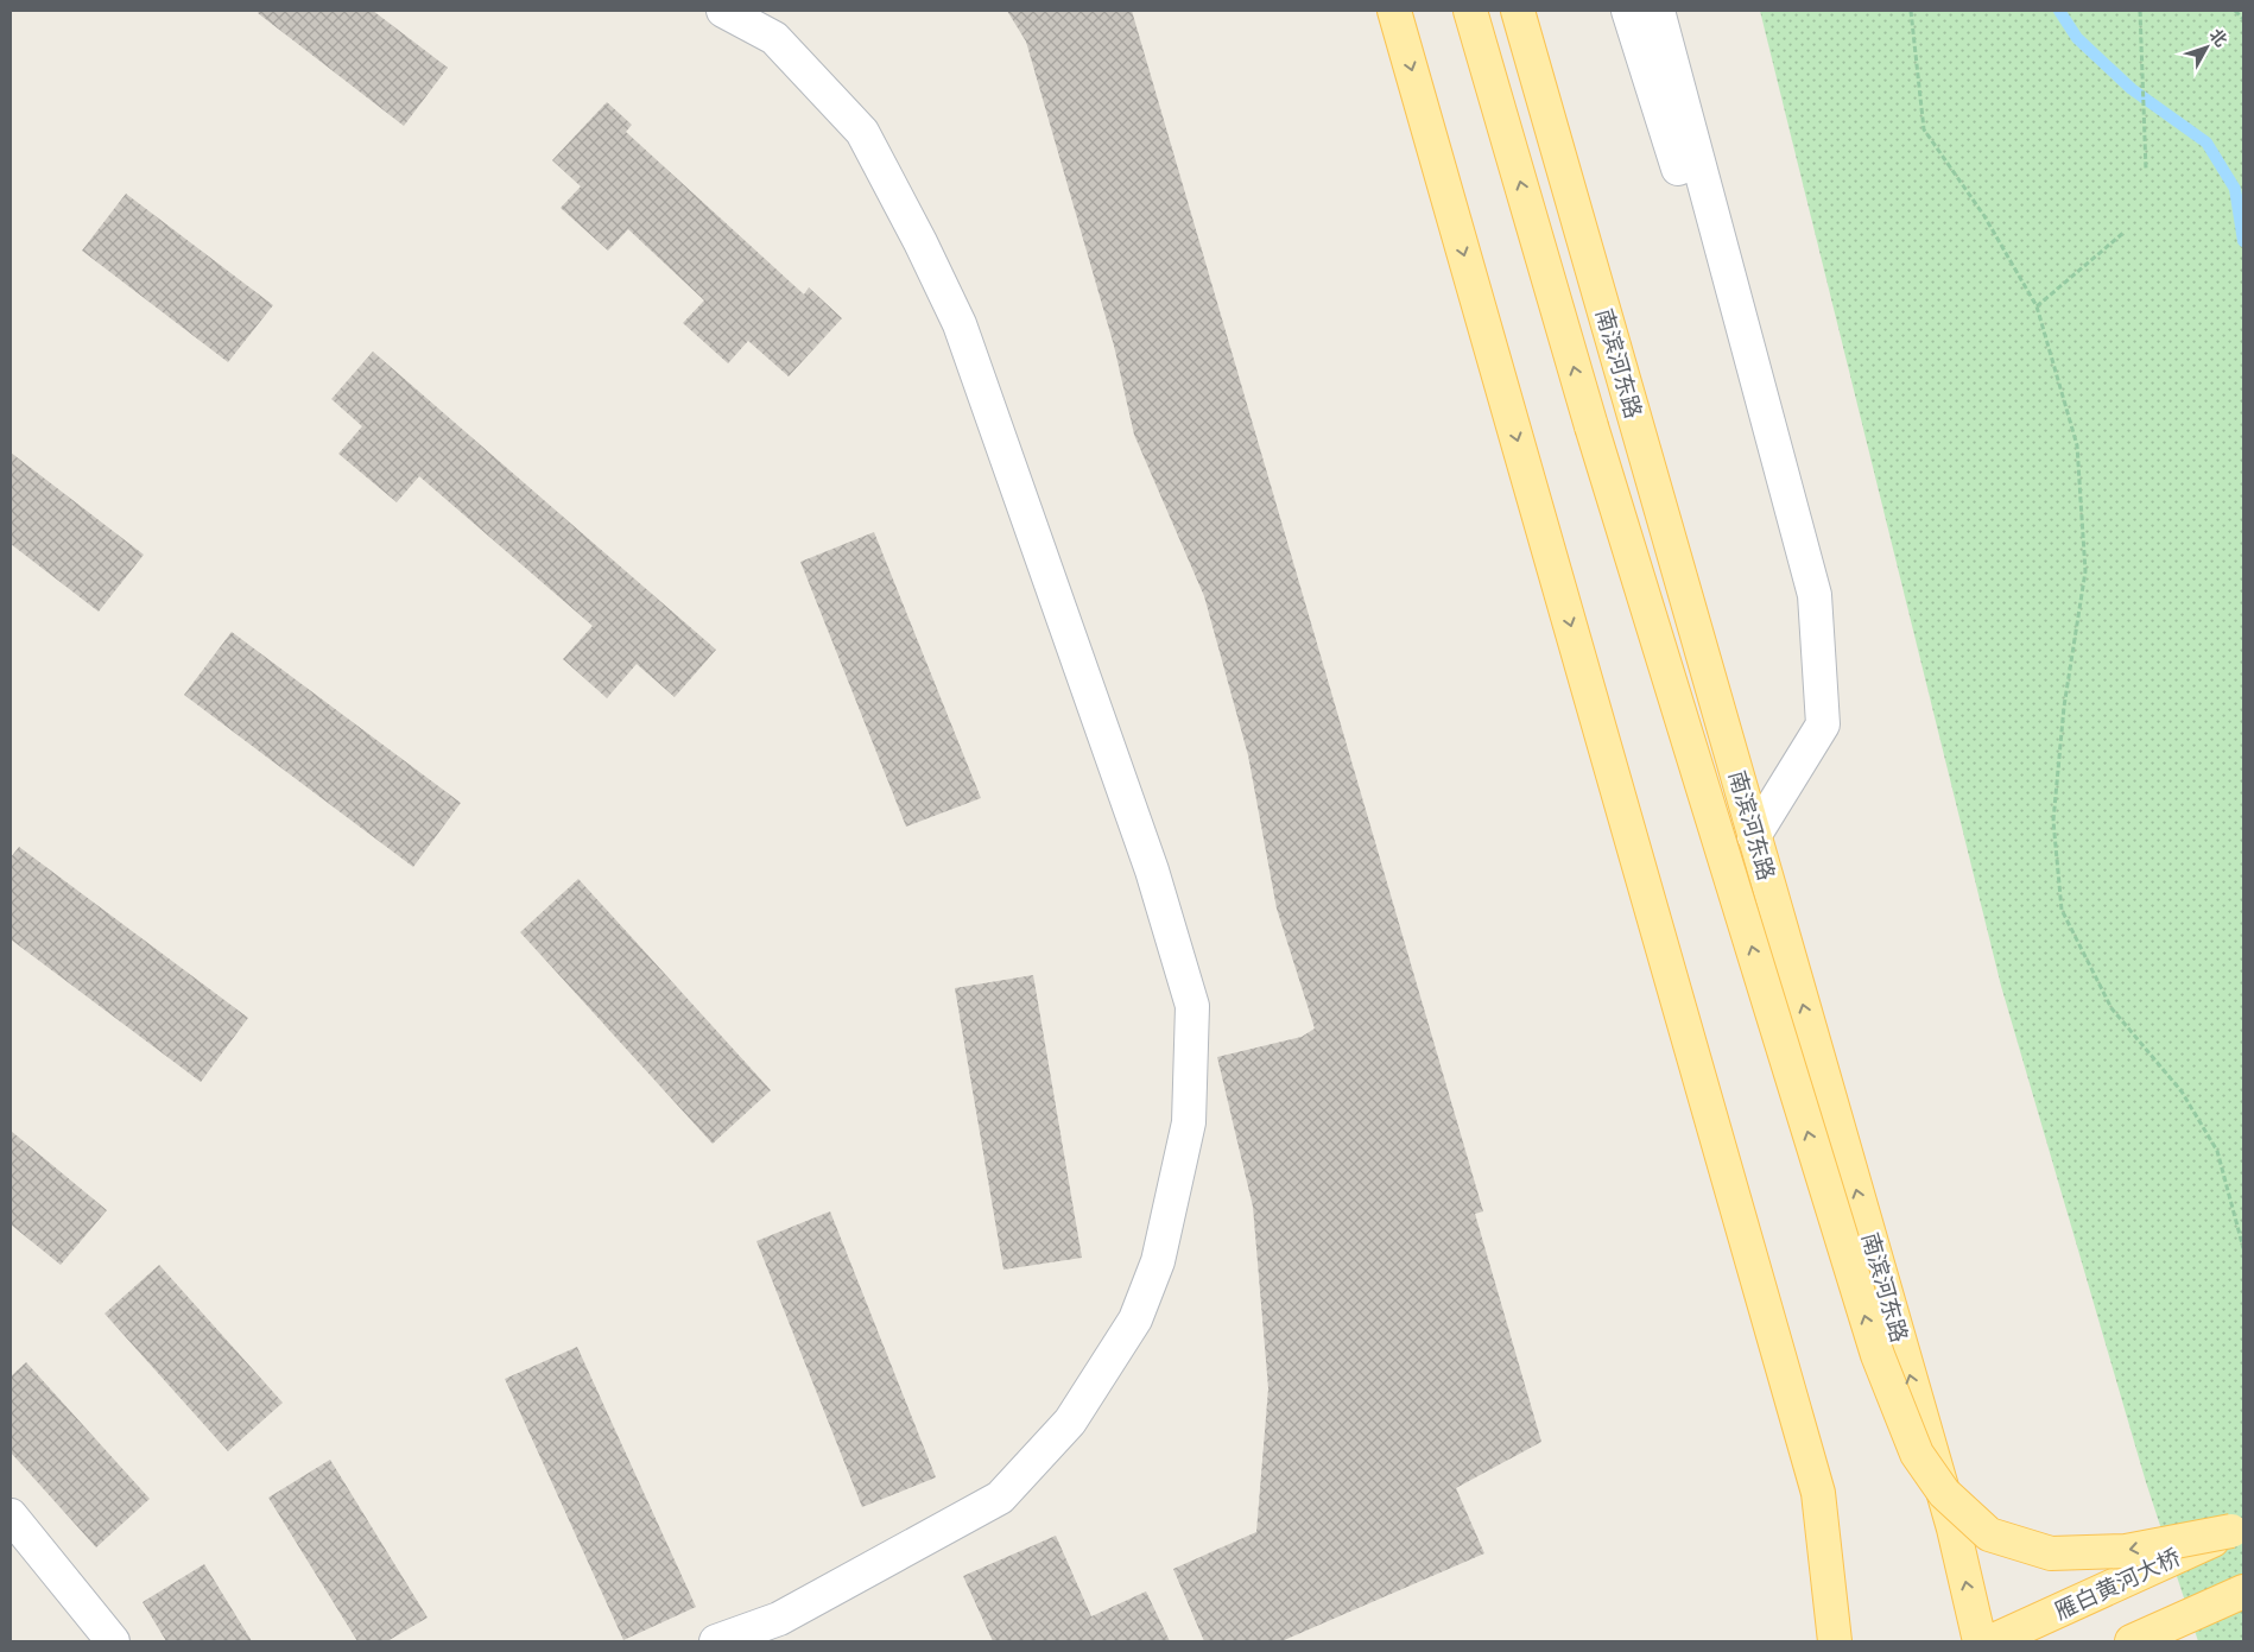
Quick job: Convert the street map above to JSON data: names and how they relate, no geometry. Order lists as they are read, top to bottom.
{
  "streets": {
    "main road": ["南滨河东路", "雁白黄河大桥"]
  },
  "north": "top right"
}
